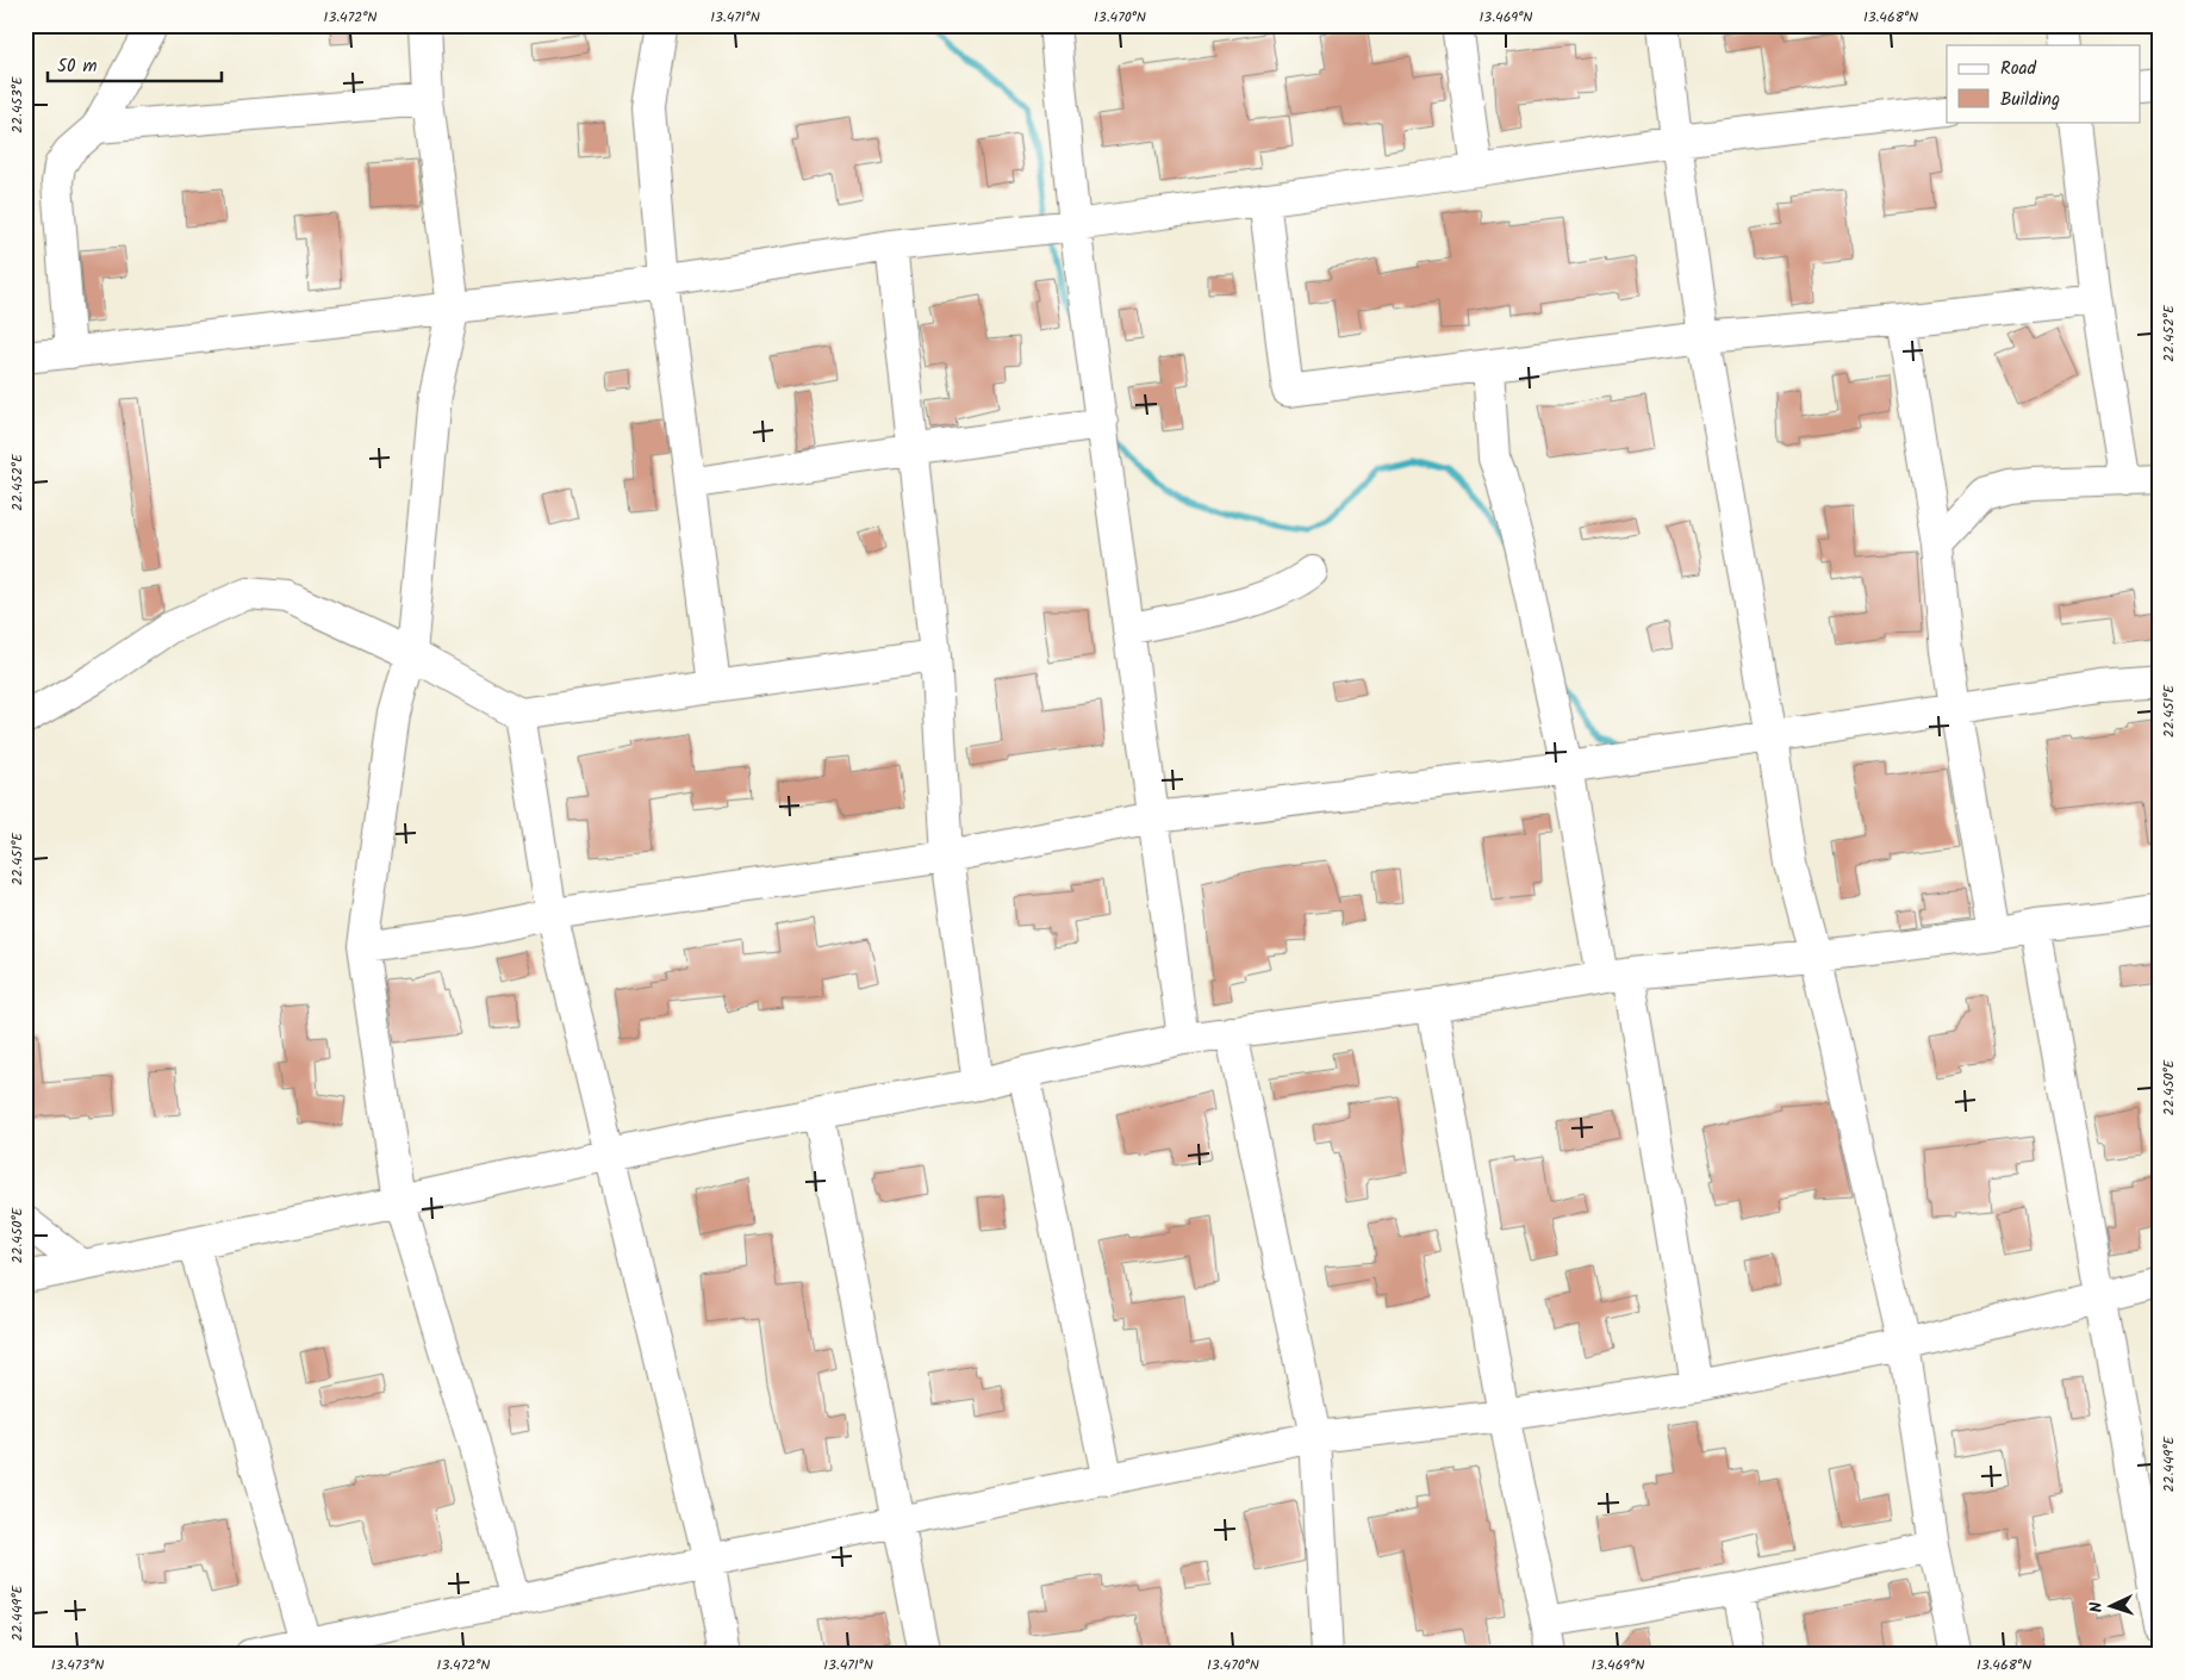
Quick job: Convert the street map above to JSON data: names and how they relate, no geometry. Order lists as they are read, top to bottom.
{
  "legend": ["Road", "Building"],
  "scale_bar": "50 m",
  "north": "left",
  "coordinates": [
    "13.472°N",
    "13.471°N",
    "13.470°N",
    "13.469°N",
    "13.468°N",
    "22.453°E",
    "22.452°E",
    "22.451°E",
    "22.450°E",
    "22.449°E",
    "13.473°N"
  ]
}
